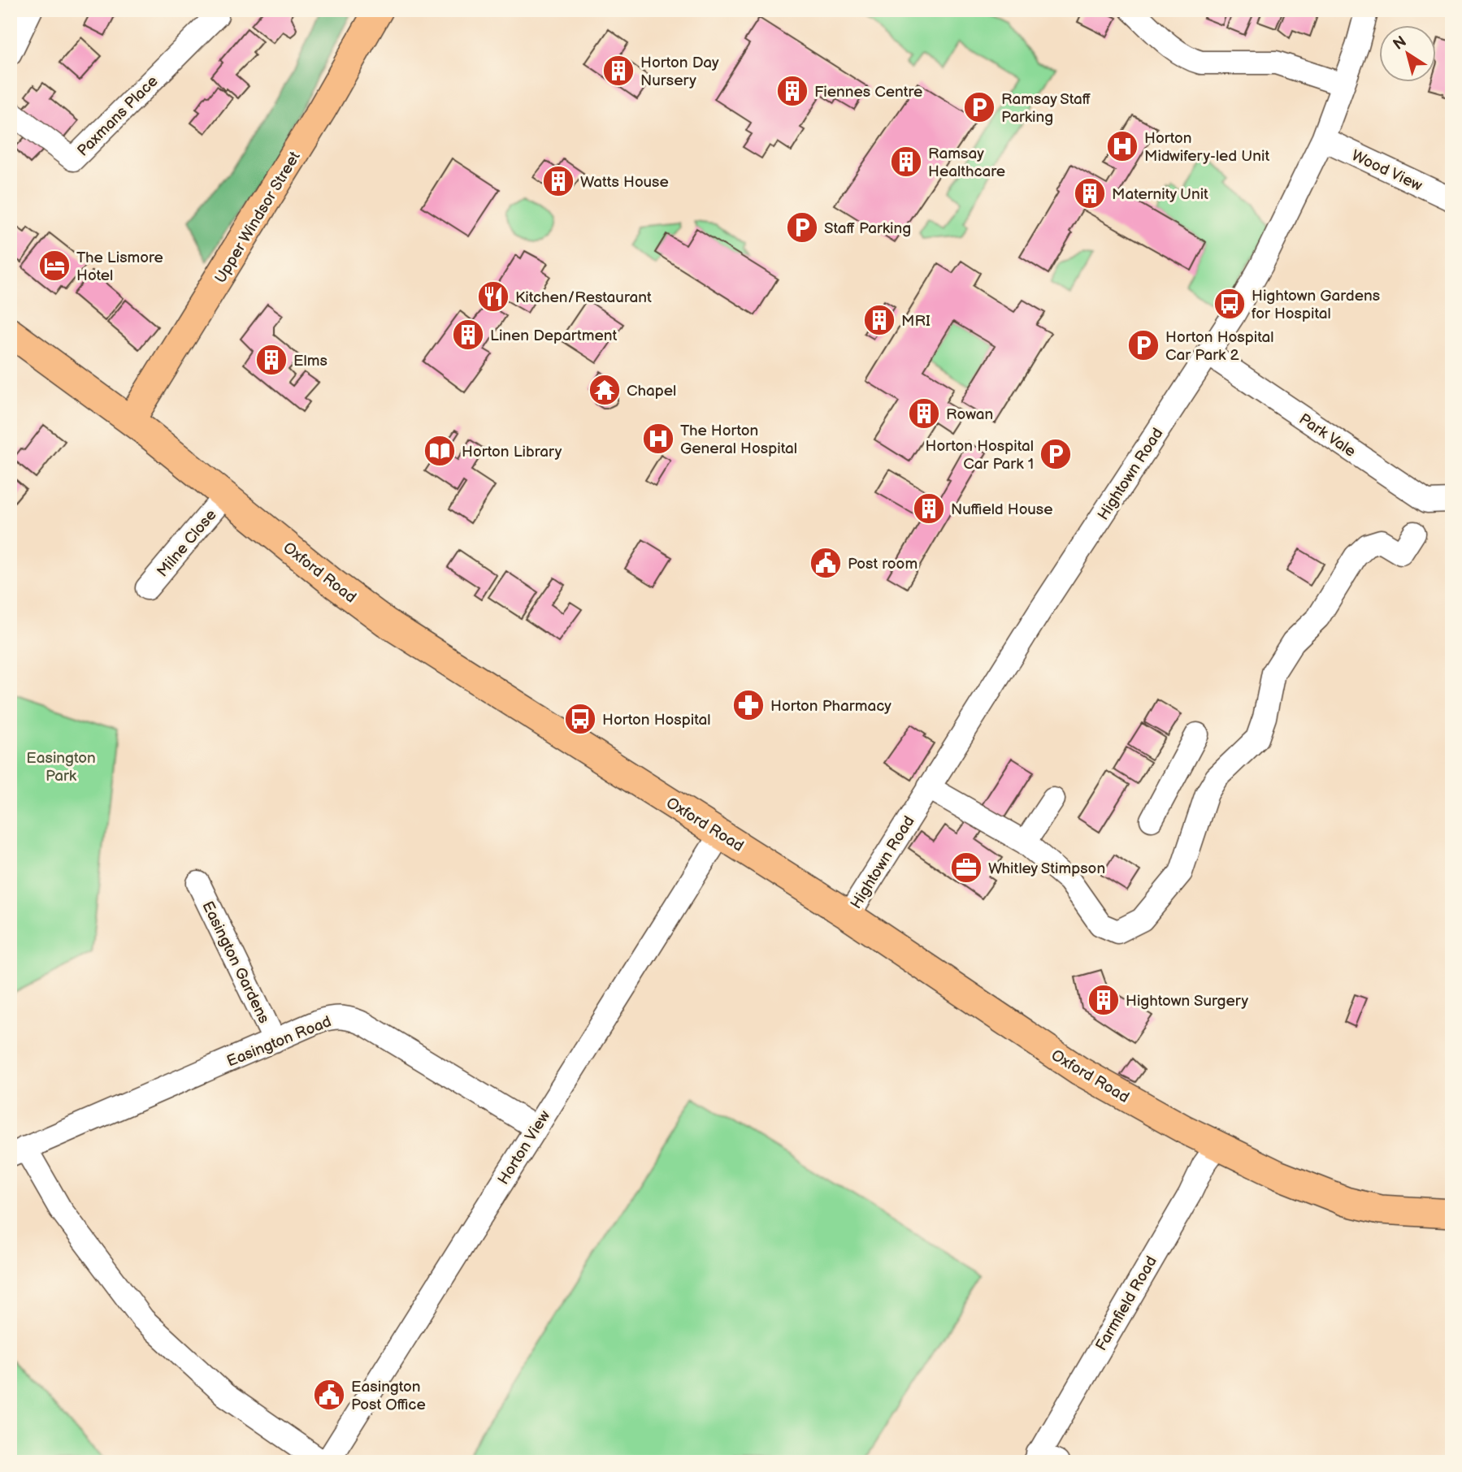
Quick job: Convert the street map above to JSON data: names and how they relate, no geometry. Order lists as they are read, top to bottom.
{
  "streets": {
    "main road": ["Upper Windsor Street", "Oxford Road"],
    "street": [
      "Paxmans Place",
      "Wood View",
      "Park Vale",
      "Hightown Road",
      "Milne Close",
      "Easington Gardens",
      "Easington Road",
      "Horton View",
      "Farmfield Road"
    ]
  },
  "crossings": [
    ["Wood View", "Hightown Road"],
    ["Upper Windsor Street", "Oxford Road"],
    ["Park Vale", "Hightown Road"],
    ["Hightown Road", "Oxford Road"],
    ["Milne Close", "Oxford Road"],
    ["Oxford Road", "Horton View"],
    ["Oxford Road", "Farmfield Road"],
    ["Easington Gardens", "Easington Road"],
    ["Easington Road", "Horton View"]
  ],
  "parks": ["Easington Park"],
  "places": {
    "building": [
      "Horton Day Nursery",
      "Fiennes Centre",
      "Ramsay Healthcare",
      "Watts House",
      "Maternity Unit",
      "MRI",
      "Linen Department",
      "Elms",
      "Rowan",
      "Nuffield House",
      "Hightown Surgery"
    ],
    "parking": [
      "Ramsay Staff Parking",
      "Staff Parking",
      "Horton Hospital Car Park 2",
      "Horton Hospital Car Park 1"
    ],
    "hospital": ["Horton Midwifery-led Unit", "The Horton General Hospital"],
    "hotel": ["The Lismore Hotel"],
    "restaurant": ["Kitchen/Restaurant"],
    "bus stop": ["Hightown Gardens for Hospital", "Horton Hospital"],
    "temple": ["Chapel"],
    "library": ["Horton Library"],
    "public building": ["Post room", "Easington Post Office"],
    "pharmacy": ["Horton Pharmacy"],
    "office": ["Whitley Stimpson"]
  },
  "north": "top left"
}
